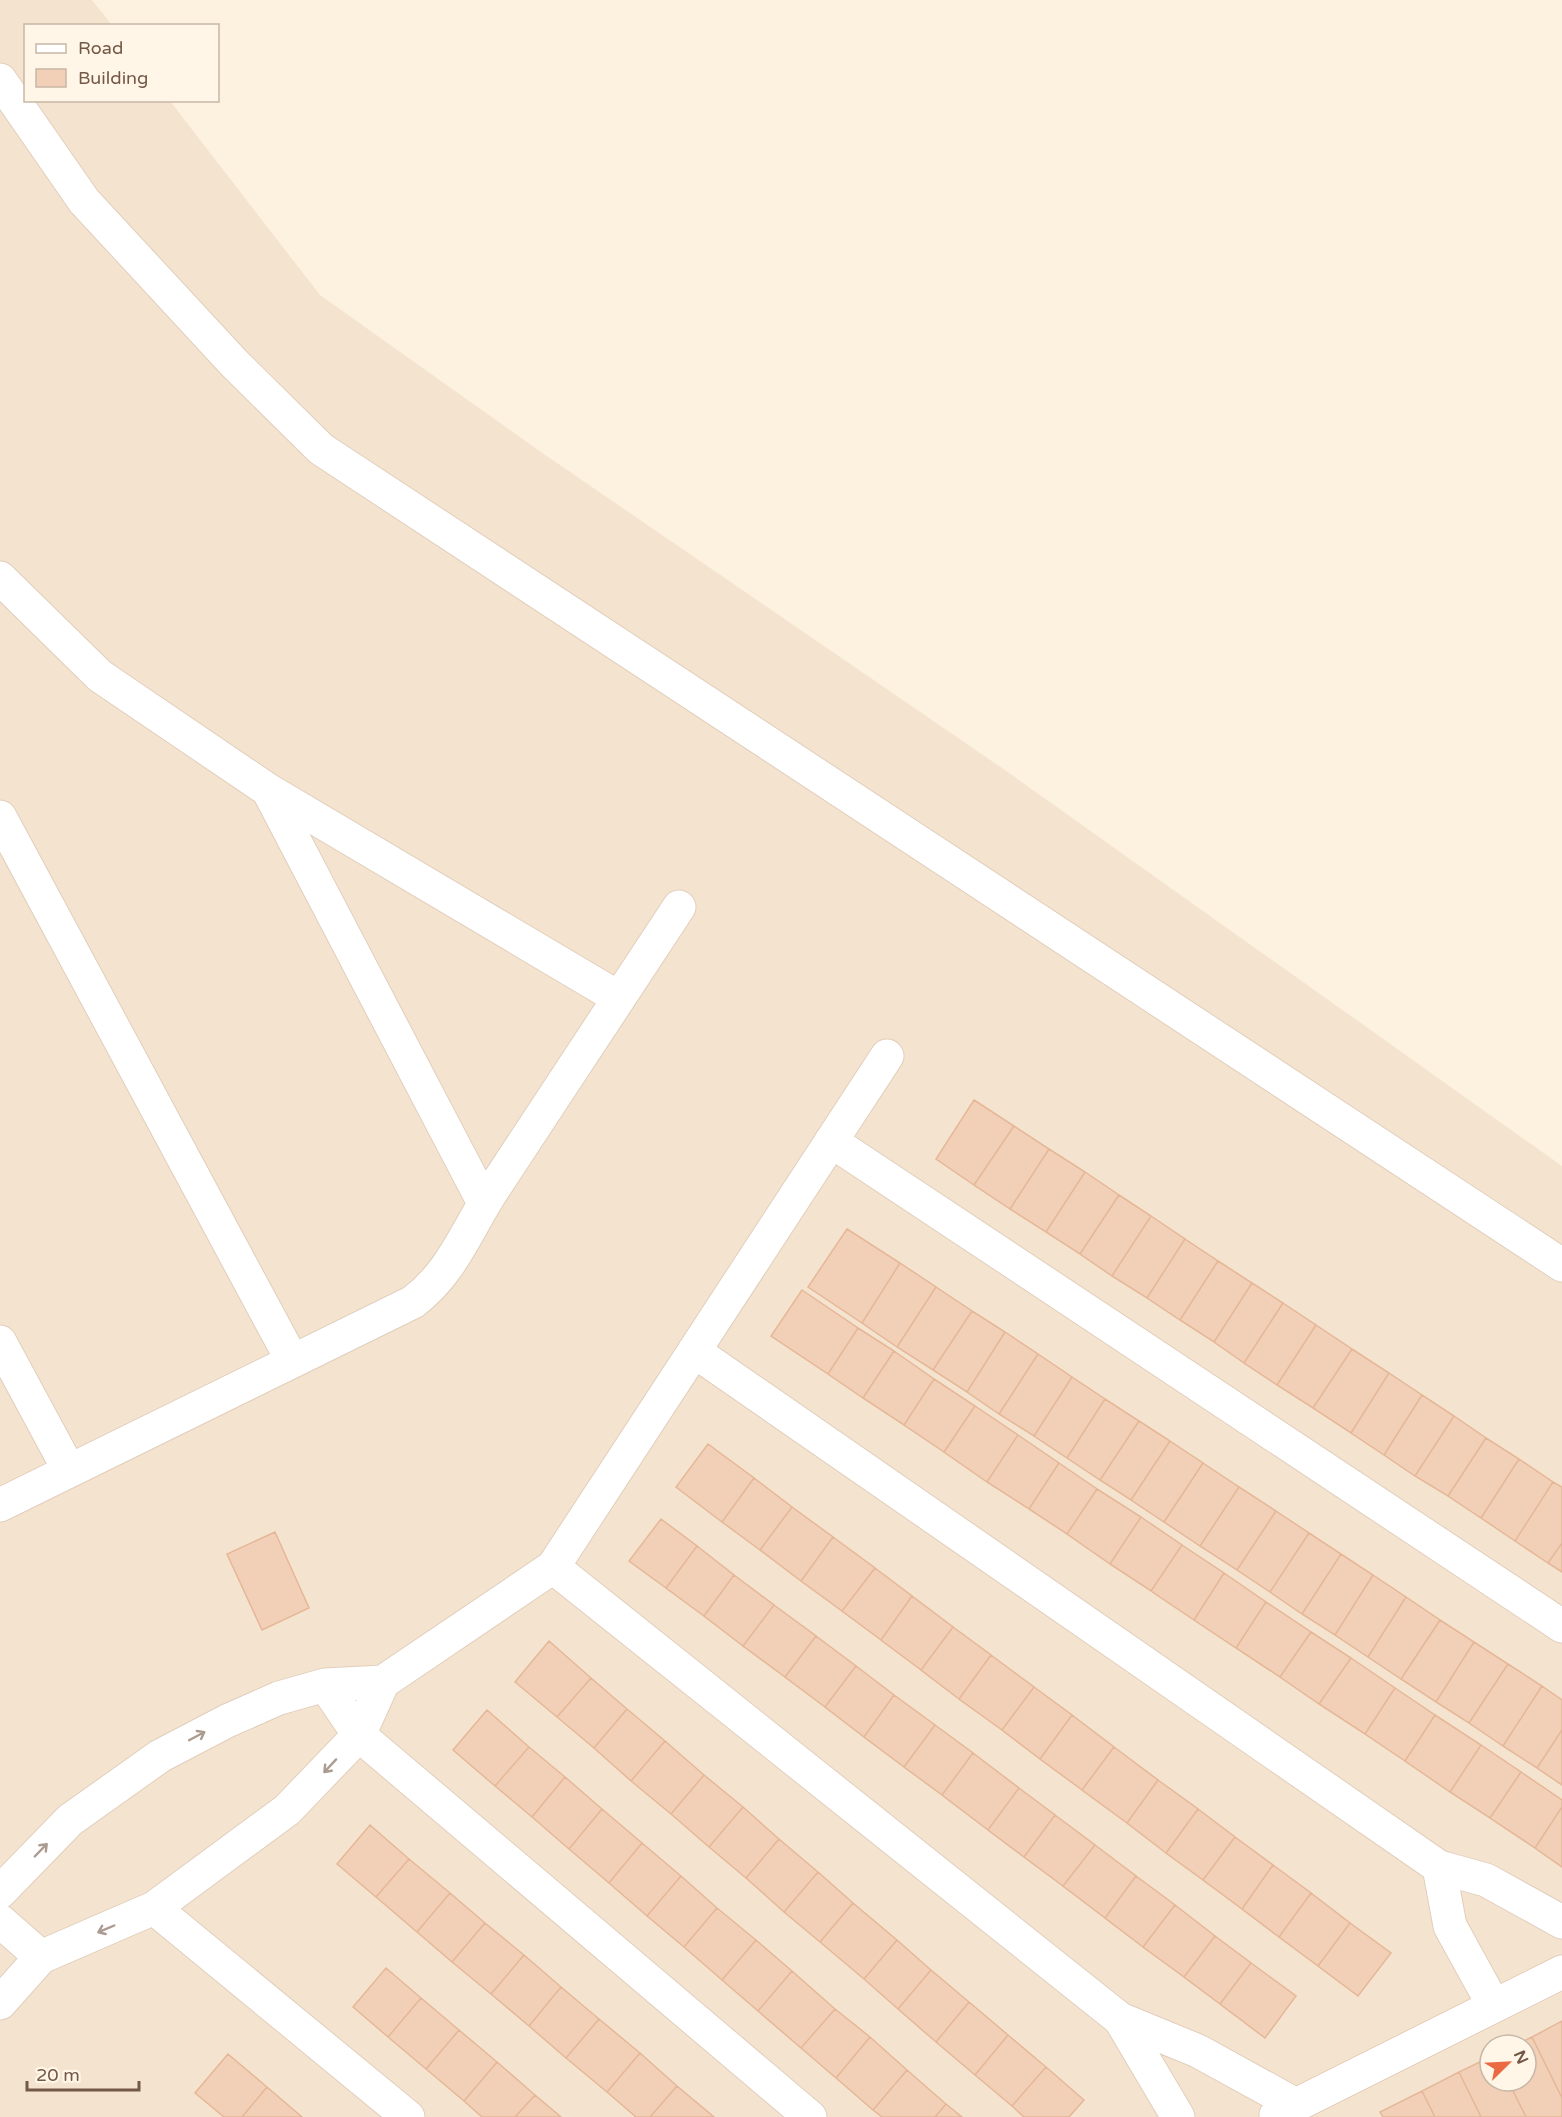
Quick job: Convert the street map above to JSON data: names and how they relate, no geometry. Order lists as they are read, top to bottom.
{
  "legend": ["Road", "Building"],
  "scale_bar": "20 m",
  "north": "top right"
}
